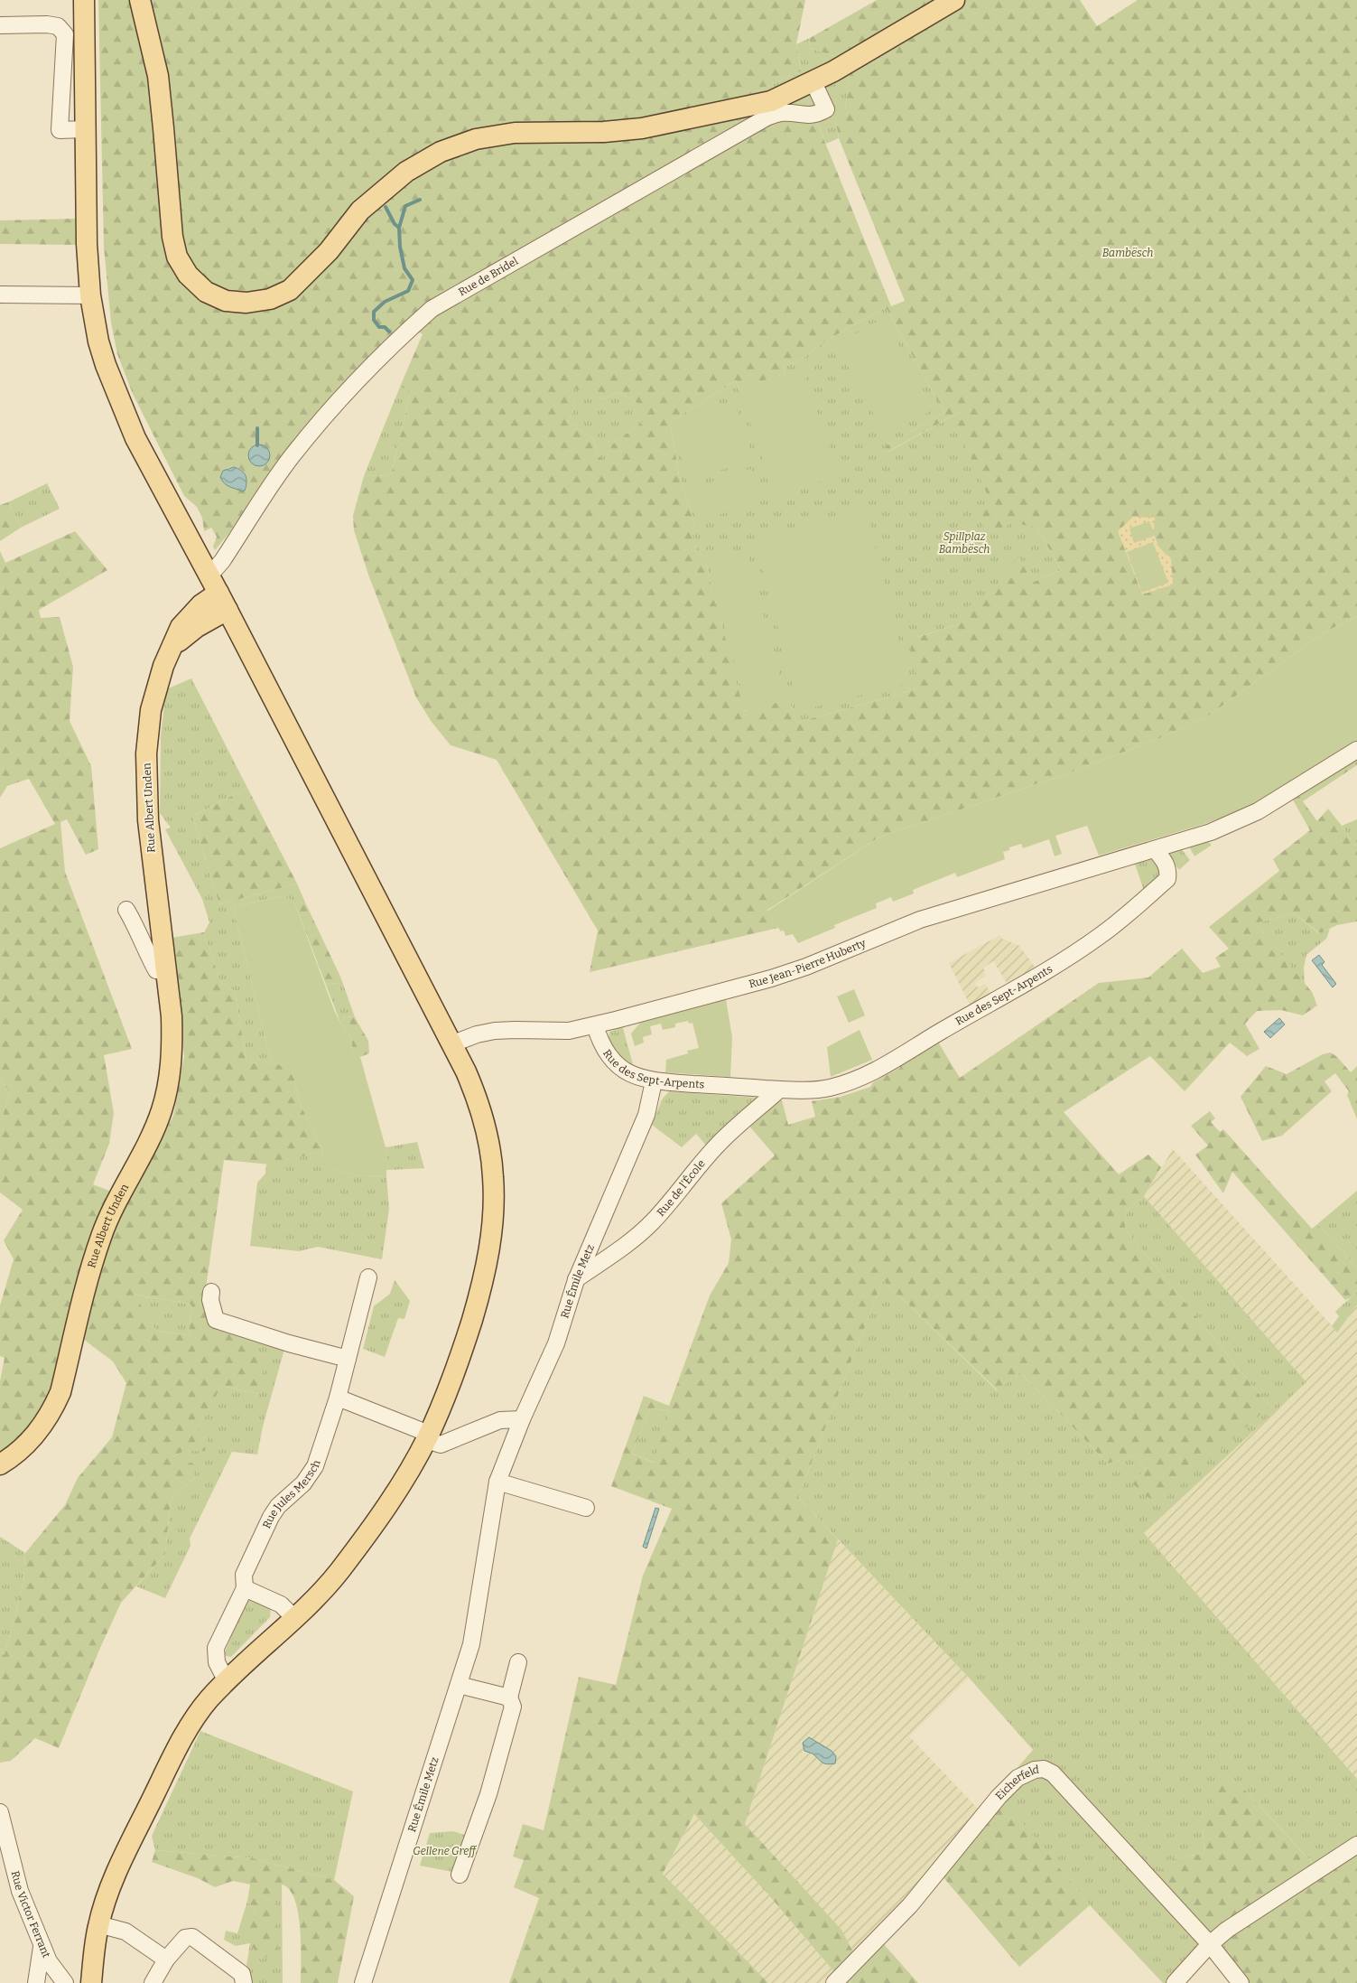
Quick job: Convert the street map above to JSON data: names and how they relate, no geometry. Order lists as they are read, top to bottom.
{
  "streets": {
    "main road": ["Rue Albert Unden"],
    "street": [
      "Rue de Bridel",
      "Rue Jean-Pierre Huberty",
      "Rue des Sept-Arpents",
      "Rue de l'École",
      "Rue Émile Metz",
      "Rue Jules Mersch",
      "Eicherfeld",
      "Rue Victor Ferrant"
    ]
  },
  "crossings": [
    ["Rue de Bridel", "Rue Albert Unden"],
    ["Rue Jean-Pierre Huberty", "Rue des Sept-Arpents"],
    ["Rue des Sept-Arpents", "Rue de l'École"],
    ["Rue des Sept-Arpents", "Rue Émile Metz"],
    ["Rue de l'École", "Rue Émile Metz"]
  ],
  "parks": ["Bambësch", "Spillplaz Bambësch", "Gellene Greff"]
}
